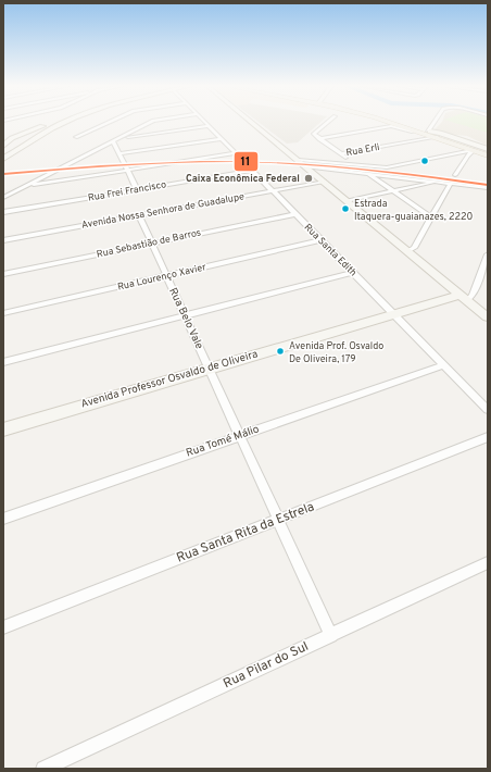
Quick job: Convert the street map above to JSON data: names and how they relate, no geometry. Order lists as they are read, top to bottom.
{
  "streets": {
    "main road": ["Avenida Professor Osvaldo de Oliveira"],
    "street": [
      "Rua Erli",
      "Rua Frei Francisco",
      "Avenida Nossa Senhora de Guadalupe",
      "Rua Sebastião de Barros",
      "Rua Santa Edith",
      "Rua Lourenço Xavier",
      "Rua Belo Vale",
      "Rua Tomé Málio",
      "Rua Santa Rita da Estrela",
      "Rua Pilar do Sul"
    ]
  },
  "crossings": [
    ["Rua Frei Francisco", "Rua Santa Edith"],
    ["Avenida Nossa Senhora de Guadalupe", "Rua Santa Edith"],
    ["Avenida Nossa Senhora de Guadalupe", "Rua Belo Vale"],
    ["Rua Sebastião de Barros", "Rua Santa Edith"],
    ["Rua Sebastião de Barros", "Rua Belo Vale"],
    ["Rua Santa Edith", "Rua Lourenço Xavier"],
    ["Rua Santa Edith", "Avenida Professor Osvaldo de Oliveira"],
    ["Rua Santa Edith", "Rua Tomé Málio"],
    ["Rua Lourenço Xavier", "Rua Belo Vale"],
    ["Rua Belo Vale", "Avenida Professor Osvaldo de Oliveira"],
    ["Rua Belo Vale", "Rua Tomé Málio"],
    ["Rua Belo Vale", "Rua Santa Rita da Estrela"],
    ["Rua Belo Vale", "Rua Pilar do Sul"]
  ],
  "places": ["Caixa Econômica Federal", "Estrada Itaquera-guaianazes, 2220", "Avenida Prof. Osvaldo De Oliveira, 179"],
  "lines": ["transit line 11"]
}
